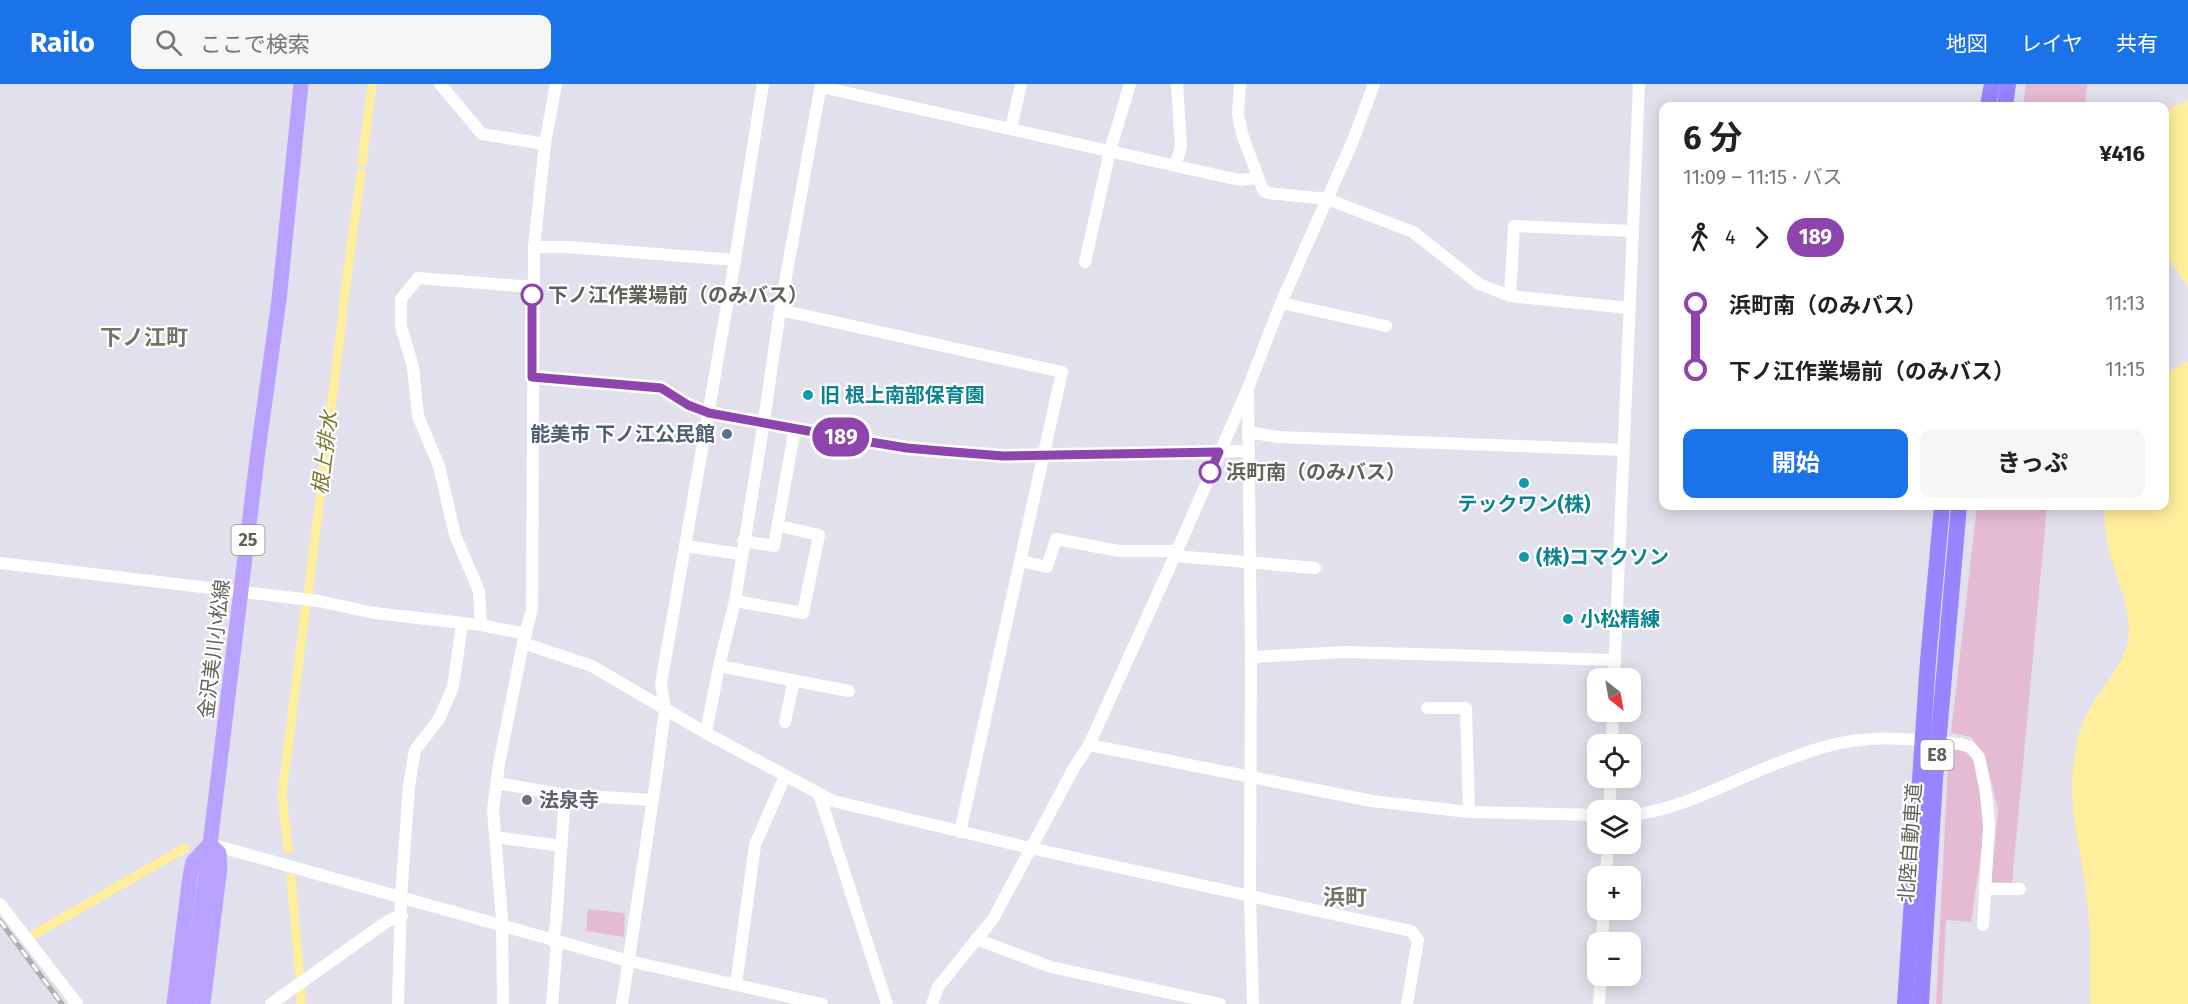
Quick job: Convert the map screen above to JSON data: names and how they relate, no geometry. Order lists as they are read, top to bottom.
{
  "streets": {
    "highway": ["E8", "北陸自動車道"],
    "main road": ["25", "金沢美川小松線"]
  },
  "districts": ["下ノ江町", "浜町"],
  "water": ["根上排水"],
  "places": [
    "下ノ江作業場前（のみバス）",
    "旧 根上南部保育園",
    "能美市 下ノ江公民館",
    "浜町南（のみバス）",
    "テックワン(株)",
    "(株)コマクソン",
    "小松精練",
    "法泉寺"
  ],
  "lines": ["bus line 189"],
  "north": "bottom right",
  "page": {
    "header": "Railo",
    "search": "ここで検索",
    "nav": ["地図", "レイヤ", "共有"],
    "on_map": "189",
    "heading": ["6 分", "11:09 – 11:15 · バス", "¥416"],
    "legs": ["4", "189"],
    "list": [
      {
        "name": "浜町南（のみバス）",
        "value": "11:13"
      },
      {
        "name": "下ノ江作業場前（のみバス）",
        "value": "11:15"
      }
    ],
    "buttons": ["開始", "きっぷ"],
    "map_buttons": ["+", "−"]
  }
}
